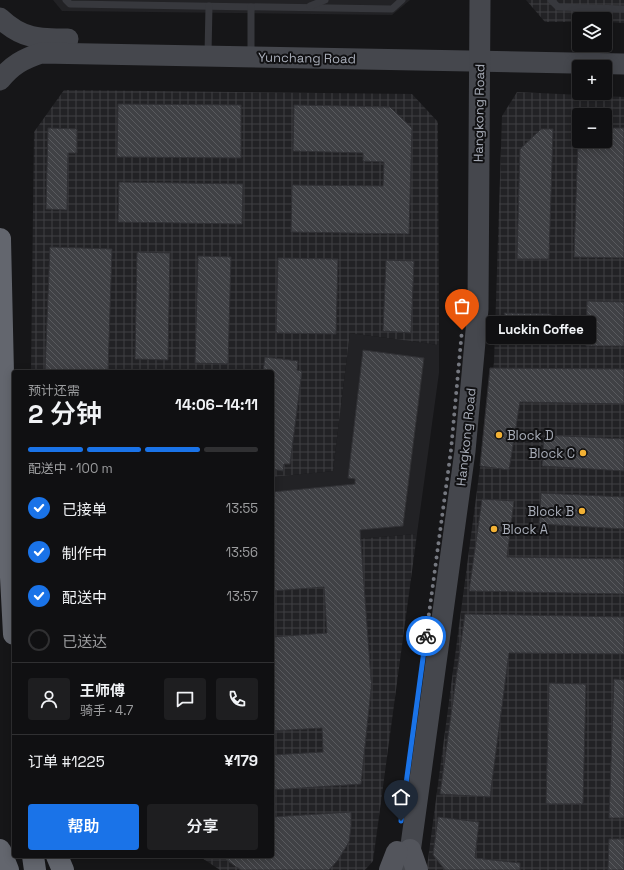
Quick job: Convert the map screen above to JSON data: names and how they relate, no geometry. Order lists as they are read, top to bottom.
{
  "streets": {
    "street": ["Yunchang Road", "Hangkong Road"]
  },
  "crossings": [
    ["Yunchang Road", "Hangkong Road"]
  ],
  "places": [
    "Luckin Coffee",
    "Block D",
    "Block C",
    "Block B",
    "Block A"
  ],
  "page": {
    "map_buttons": ["+", "−"],
    "bubble": "Luckin Coffee",
    "heading": ["2 分钟", "预计还需", "14:06–14:11"],
    "panel": [
      "王师傅",
      "骑手 · 4.7",
      "订单 #1225",
      "¥179"
    ],
    "bar": "配送中 · 100 m",
    "list": [
      ["已接单", "13:55"],
      ["制作中", "13:56"],
      ["配送中", "13:57"],
      "已送达"
    ],
    "buttons": ["帮助", "分享"]
  }
}
